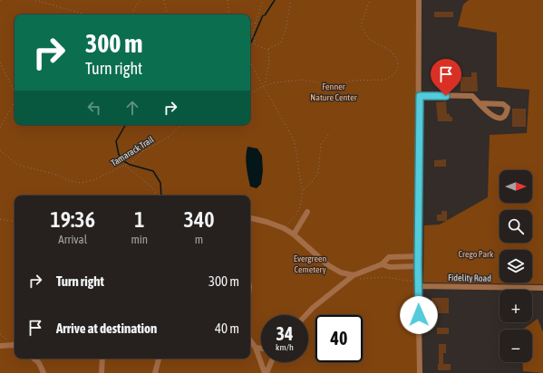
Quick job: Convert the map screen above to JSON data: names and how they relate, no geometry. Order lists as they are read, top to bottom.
{
  "streets": {
    "street": ["Fidelity Road"],
    "path": ["Tamarack Trail"]
  },
  "parks": ["Fenner Nature Center", "Crego Park", "Evergreen Cemetery"],
  "north": "right",
  "page": {
    "turn": ["300 m", "Turn right"],
    "map_buttons": ["+", "−"],
    "eta": [
      "19:36",
      "Arrival",
      "1",
      "min",
      "340",
      "m"
    ],
    "list": [
      {
        "name": "Turn right",
        "value": "300 m"
      },
      {
        "name": "Arrive at destination",
        "value": "40 m"
      }
    ],
    "speed": "34 km/h",
    "limit": "40"
  }
}
